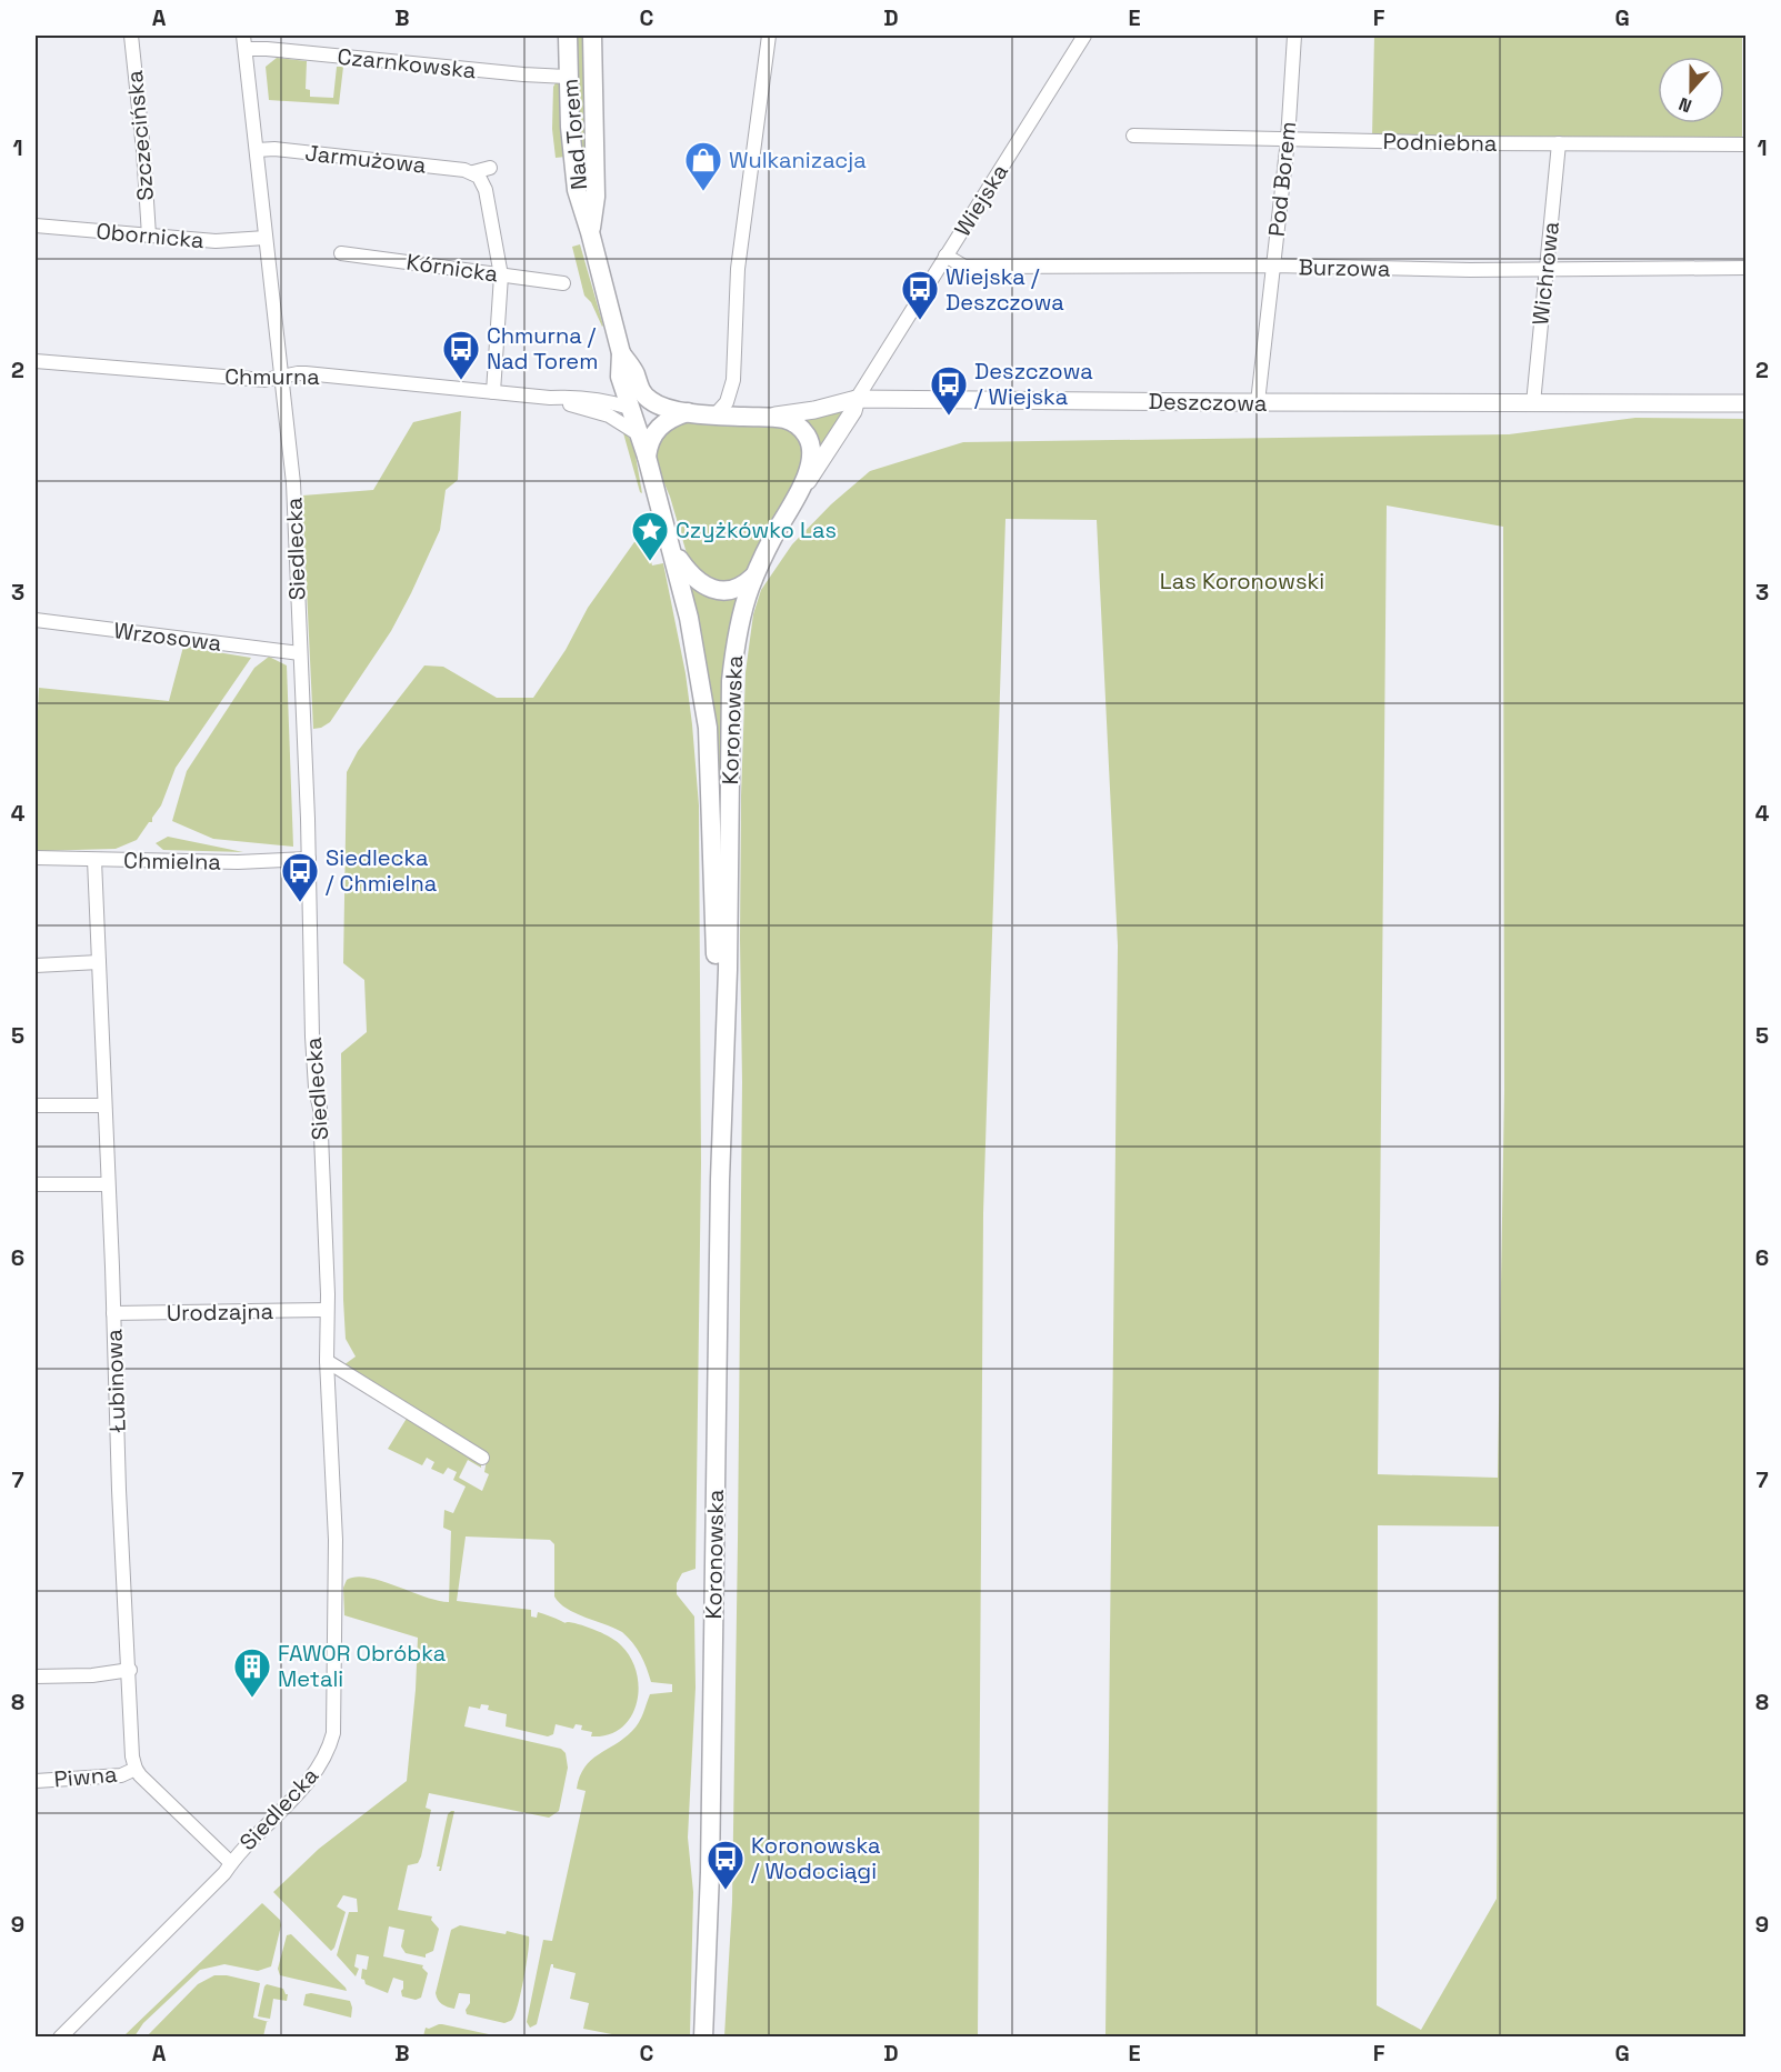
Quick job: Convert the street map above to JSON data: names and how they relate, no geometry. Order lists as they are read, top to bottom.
{
  "streets": {
    "main road": ["Nad Torem", "Deszczowa", "Koronowska"],
    "street": [
      "Czarnkowska",
      "Szczecińska",
      "Podniebna",
      "Jarmużowa",
      "Pod Borem",
      "Wiejska",
      "Obornicka",
      "Kórnicka",
      "Burzowa",
      "Wichrowa",
      "Chmurna",
      "Siedlecka",
      "Wrzosowa",
      "Chmielna",
      "Urodzajna",
      "Łubinowa",
      "Piwna"
    ]
  },
  "crossings": [
    ["Czarnkowska", "Nad Torem"],
    ["Czarnkowska", "Siedlecka"],
    ["Nad Torem", "Chmurna"],
    ["Nad Torem", "Deszczowa"],
    ["Nad Torem", "Koronowska"],
    ["Szczecińska", "Obornicka"],
    ["Podniebna", "Pod Borem"],
    ["Podniebna", "Wichrowa"],
    ["Jarmużowa", "Siedlecka"],
    ["Pod Borem", "Burzowa"],
    ["Pod Borem", "Deszczowa"],
    ["Wiejska", "Burzowa"],
    ["Wiejska", "Deszczowa"],
    ["Wiejska", "Koronowska"],
    ["Obornicka", "Siedlecka"],
    ["Burzowa", "Wichrowa"],
    ["Wichrowa", "Deszczowa"],
    ["Chmurna", "Deszczowa"],
    ["Chmurna", "Siedlecka"],
    ["Chmurna", "Koronowska"],
    ["Deszczowa", "Koronowska"],
    ["Siedlecka", "Wrzosowa"],
    ["Siedlecka", "Chmielna"],
    ["Siedlecka", "Urodzajna"],
    ["Chmielna", "Łubinowa"],
    ["Urodzajna", "Łubinowa"],
    ["Łubinowa", "Piwna"]
  ],
  "parks": ["Las Koronowski"],
  "places": {
    "shop": ["Wulkanizacja"],
    "bus stop": [
      "Wiejska / Deszczowa",
      "Chmurna / Nad Torem",
      "Deszczowa / Wiejska",
      "Siedlecka / Chmielna",
      "Koronowska / Wodociągi"
    ],
    "place": ["Czyżkówko Las"],
    "building": ["FAWOR Obróbka Metali"]
  },
  "north": "bottom",
  "grid": {
    "columns": [
      "A",
      "B",
      "C",
      "D",
      "E",
      "F",
      "G"
    ],
    "rows": [
      "1",
      "2",
      "3",
      "4",
      "5",
      "6",
      "7",
      "8",
      "9"
    ]
  }
}
